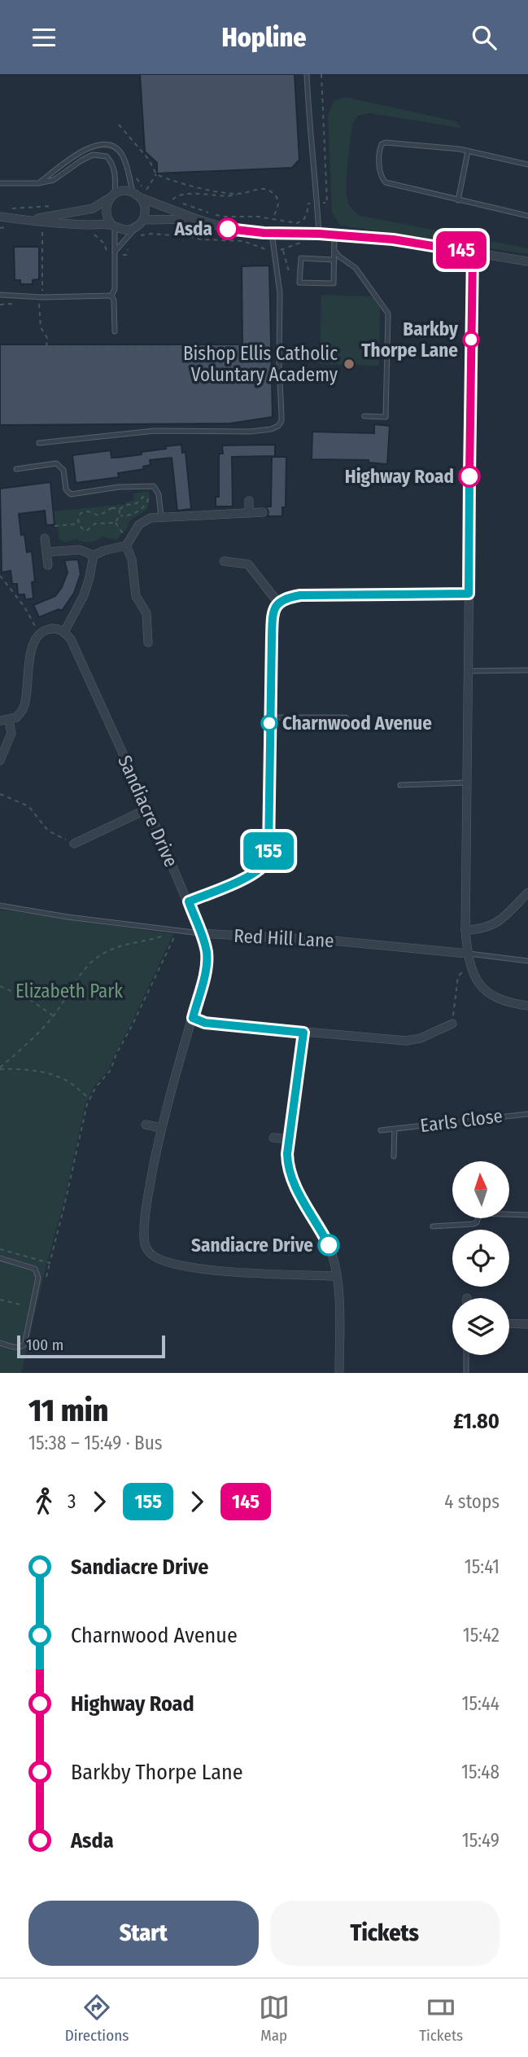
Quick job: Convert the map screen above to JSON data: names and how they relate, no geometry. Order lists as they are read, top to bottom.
{
  "streets": {
    "street": ["Sandiacre Drive", "Red Hill Lane"],
    "lane": ["Earls Close"]
  },
  "crossings": [
    ["Sandiacre Drive", "Red Hill Lane"]
  ],
  "parks": ["Elizabeth Park"],
  "places": [
    "Asda",
    "Barkby Thorpe Lane",
    "Bishop Ellis Catholic Voluntary Academy",
    "Highway Road",
    "Charnwood Avenue",
    "Sandiacre Drive"
  ],
  "lines": ["bus line 145", "bus line 155"],
  "scale_bar": "100 m",
  "north": "top",
  "page": {
    "header": "Hopline",
    "on_map": ["155", "145"],
    "scale": "100 m",
    "heading": ["11 min", "15:38 – 15:49 · Bus", "£1.80"],
    "legs": [
      "3",
      "155",
      "145",
      "4 stops"
    ],
    "list": [
      {
        "name": "Sandiacre Drive",
        "value": "15:41"
      },
      {
        "name": "Charnwood Avenue",
        "value": "15:42"
      },
      {
        "name": "Highway Road",
        "value": "15:44"
      },
      {
        "name": "Barkby Thorpe Lane",
        "value": "15:48"
      },
      {
        "name": "Asda",
        "value": "15:49"
      }
    ],
    "buttons": ["Start", "Tickets"],
    "tabs": ["Directions", "Map", "Tickets"]
  }
}
